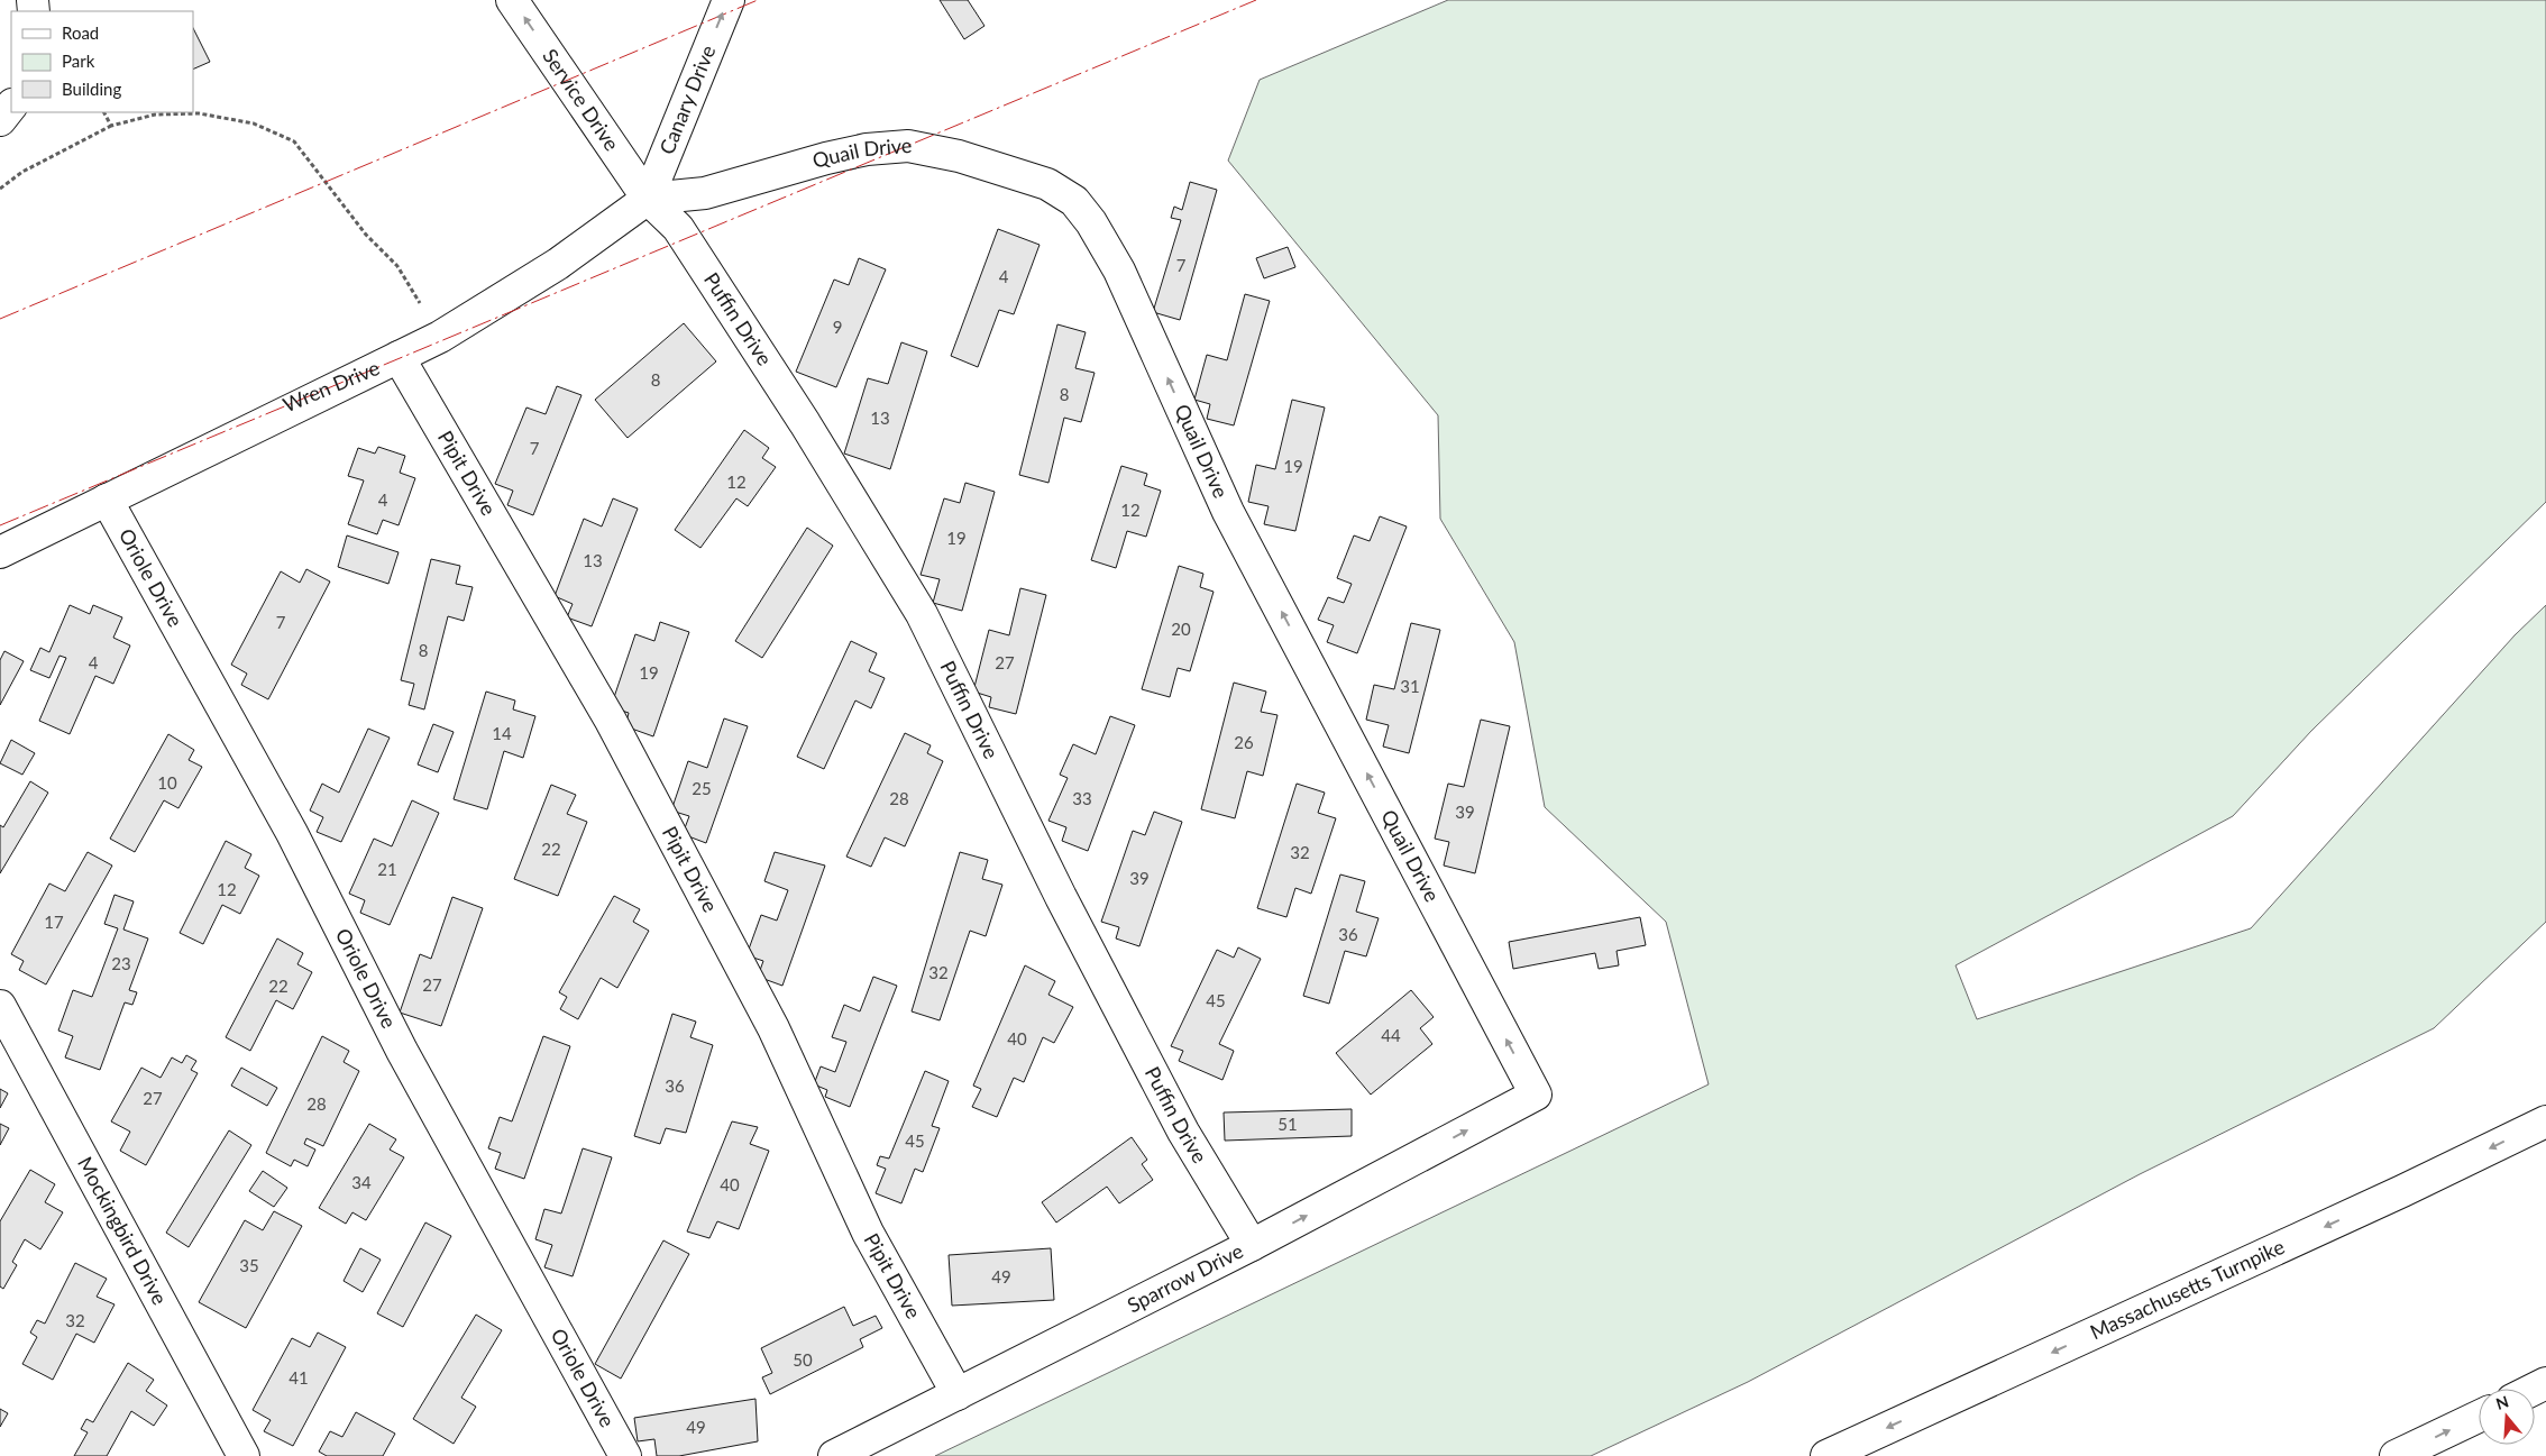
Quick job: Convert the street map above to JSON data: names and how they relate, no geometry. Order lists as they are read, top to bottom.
{
  "streets": {
    "main road": [
      "Service Drive",
      "Canary Drive",
      "Quail Drive",
      "Puffin Drive",
      "Wren Drive",
      "Pipit Drive",
      "Oriole Drive",
      "Mockingbird Drive",
      "Sparrow Drive",
      "Massachusetts Turnpike"
    ]
  },
  "crossings": [
    ["Service Drive", "Canary Drive"],
    ["Service Drive", "Quail Drive"],
    ["Service Drive", "Puffin Drive"],
    ["Service Drive", "Wren Drive"],
    ["Canary Drive", "Quail Drive"],
    ["Canary Drive", "Puffin Drive"],
    ["Canary Drive", "Wren Drive"],
    ["Quail Drive", "Puffin Drive"],
    ["Quail Drive", "Wren Drive"],
    ["Quail Drive", "Sparrow Drive"],
    ["Puffin Drive", "Wren Drive"],
    ["Puffin Drive", "Sparrow Drive"],
    ["Wren Drive", "Pipit Drive"],
    ["Wren Drive", "Oriole Drive"],
    ["Pipit Drive", "Sparrow Drive"]
  ],
  "one_way": [
    "Service Drive",
    "Canary Drive",
    "Quail Drive",
    "Sparrow Drive",
    "Massachusetts Turnpike"
  ],
  "house_numbers": [
    "7",
    "4",
    "9",
    "8",
    "8",
    "13",
    "7",
    "19",
    "12",
    "4",
    "12",
    "19",
    "13",
    "7",
    "20",
    "8",
    "4",
    "27",
    "19",
    "31",
    "14",
    "26",
    "10",
    "25",
    "28",
    "33",
    "39",
    "22",
    "32",
    "21",
    "39",
    "12",
    "17",
    "36",
    "23",
    "32",
    "27",
    "22",
    "45",
    "44",
    "40",
    "36",
    "27",
    "28",
    "51",
    "45",
    "34",
    "40",
    "35",
    "49",
    "32",
    "50",
    "41",
    "49"
  ],
  "legend": ["Road", "Park", "Building"],
  "north": "top"
}
